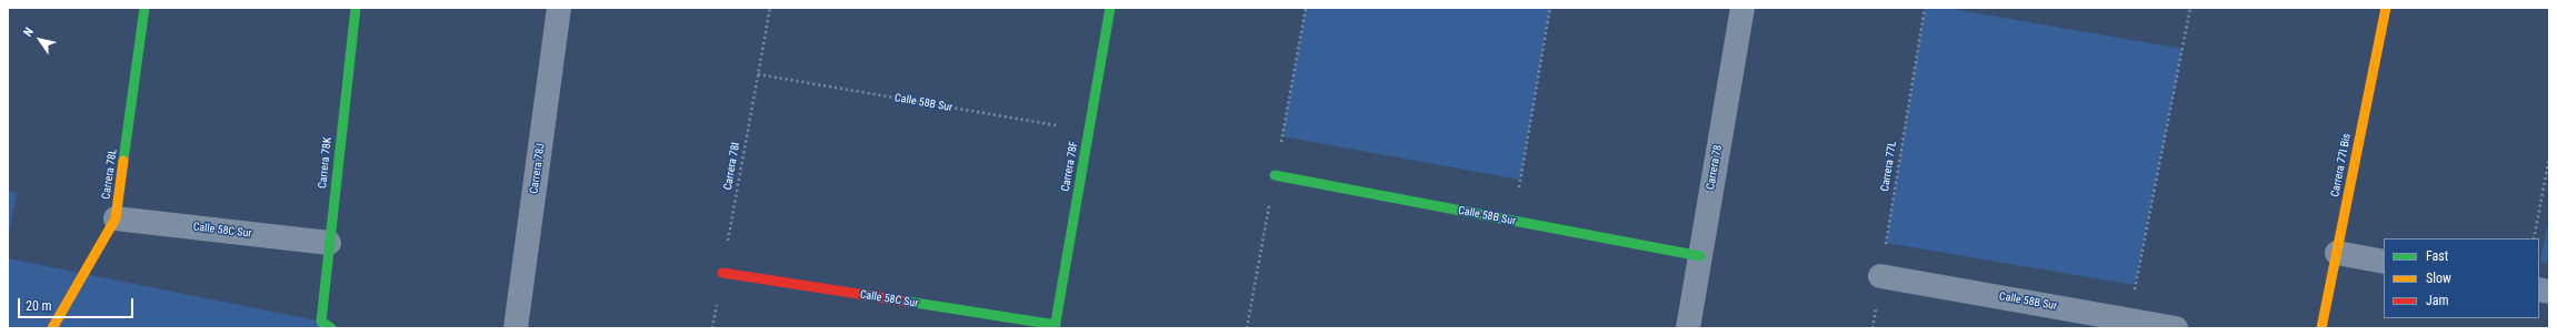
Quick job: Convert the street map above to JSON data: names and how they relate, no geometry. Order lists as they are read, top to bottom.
{
  "streets": {
    "street": [
      "Calle 58B Sur",
      "Carrera 78K",
      "Carrera 77I Bis",
      "Carrera 78F",
      "Carrera 78",
      "Carrera 78J",
      "Carrera 78L",
      "Calle 58C Sur"
    ],
    "path": ["Carrera 78I", "Carrera 77L"]
  },
  "crossings": [
    ["Calle 58B Sur", "Carrera 78I"],
    ["Calle 58B Sur", "Carrera 78F"],
    ["Calle 58B Sur", "Carrera 77L"],
    ["Calle 58B Sur", "Carrera 78"],
    ["Carrera 78K", "Calle 58C Sur"],
    ["Carrera 78I", "Calle 58C Sur"],
    ["Carrera 78F", "Calle 58C Sur"],
    ["Carrera 78L", "Calle 58C Sur"]
  ],
  "legend": ["Fast", "Slow", "Jam"],
  "scale_bar": "20 m",
  "north": "top left"
}
